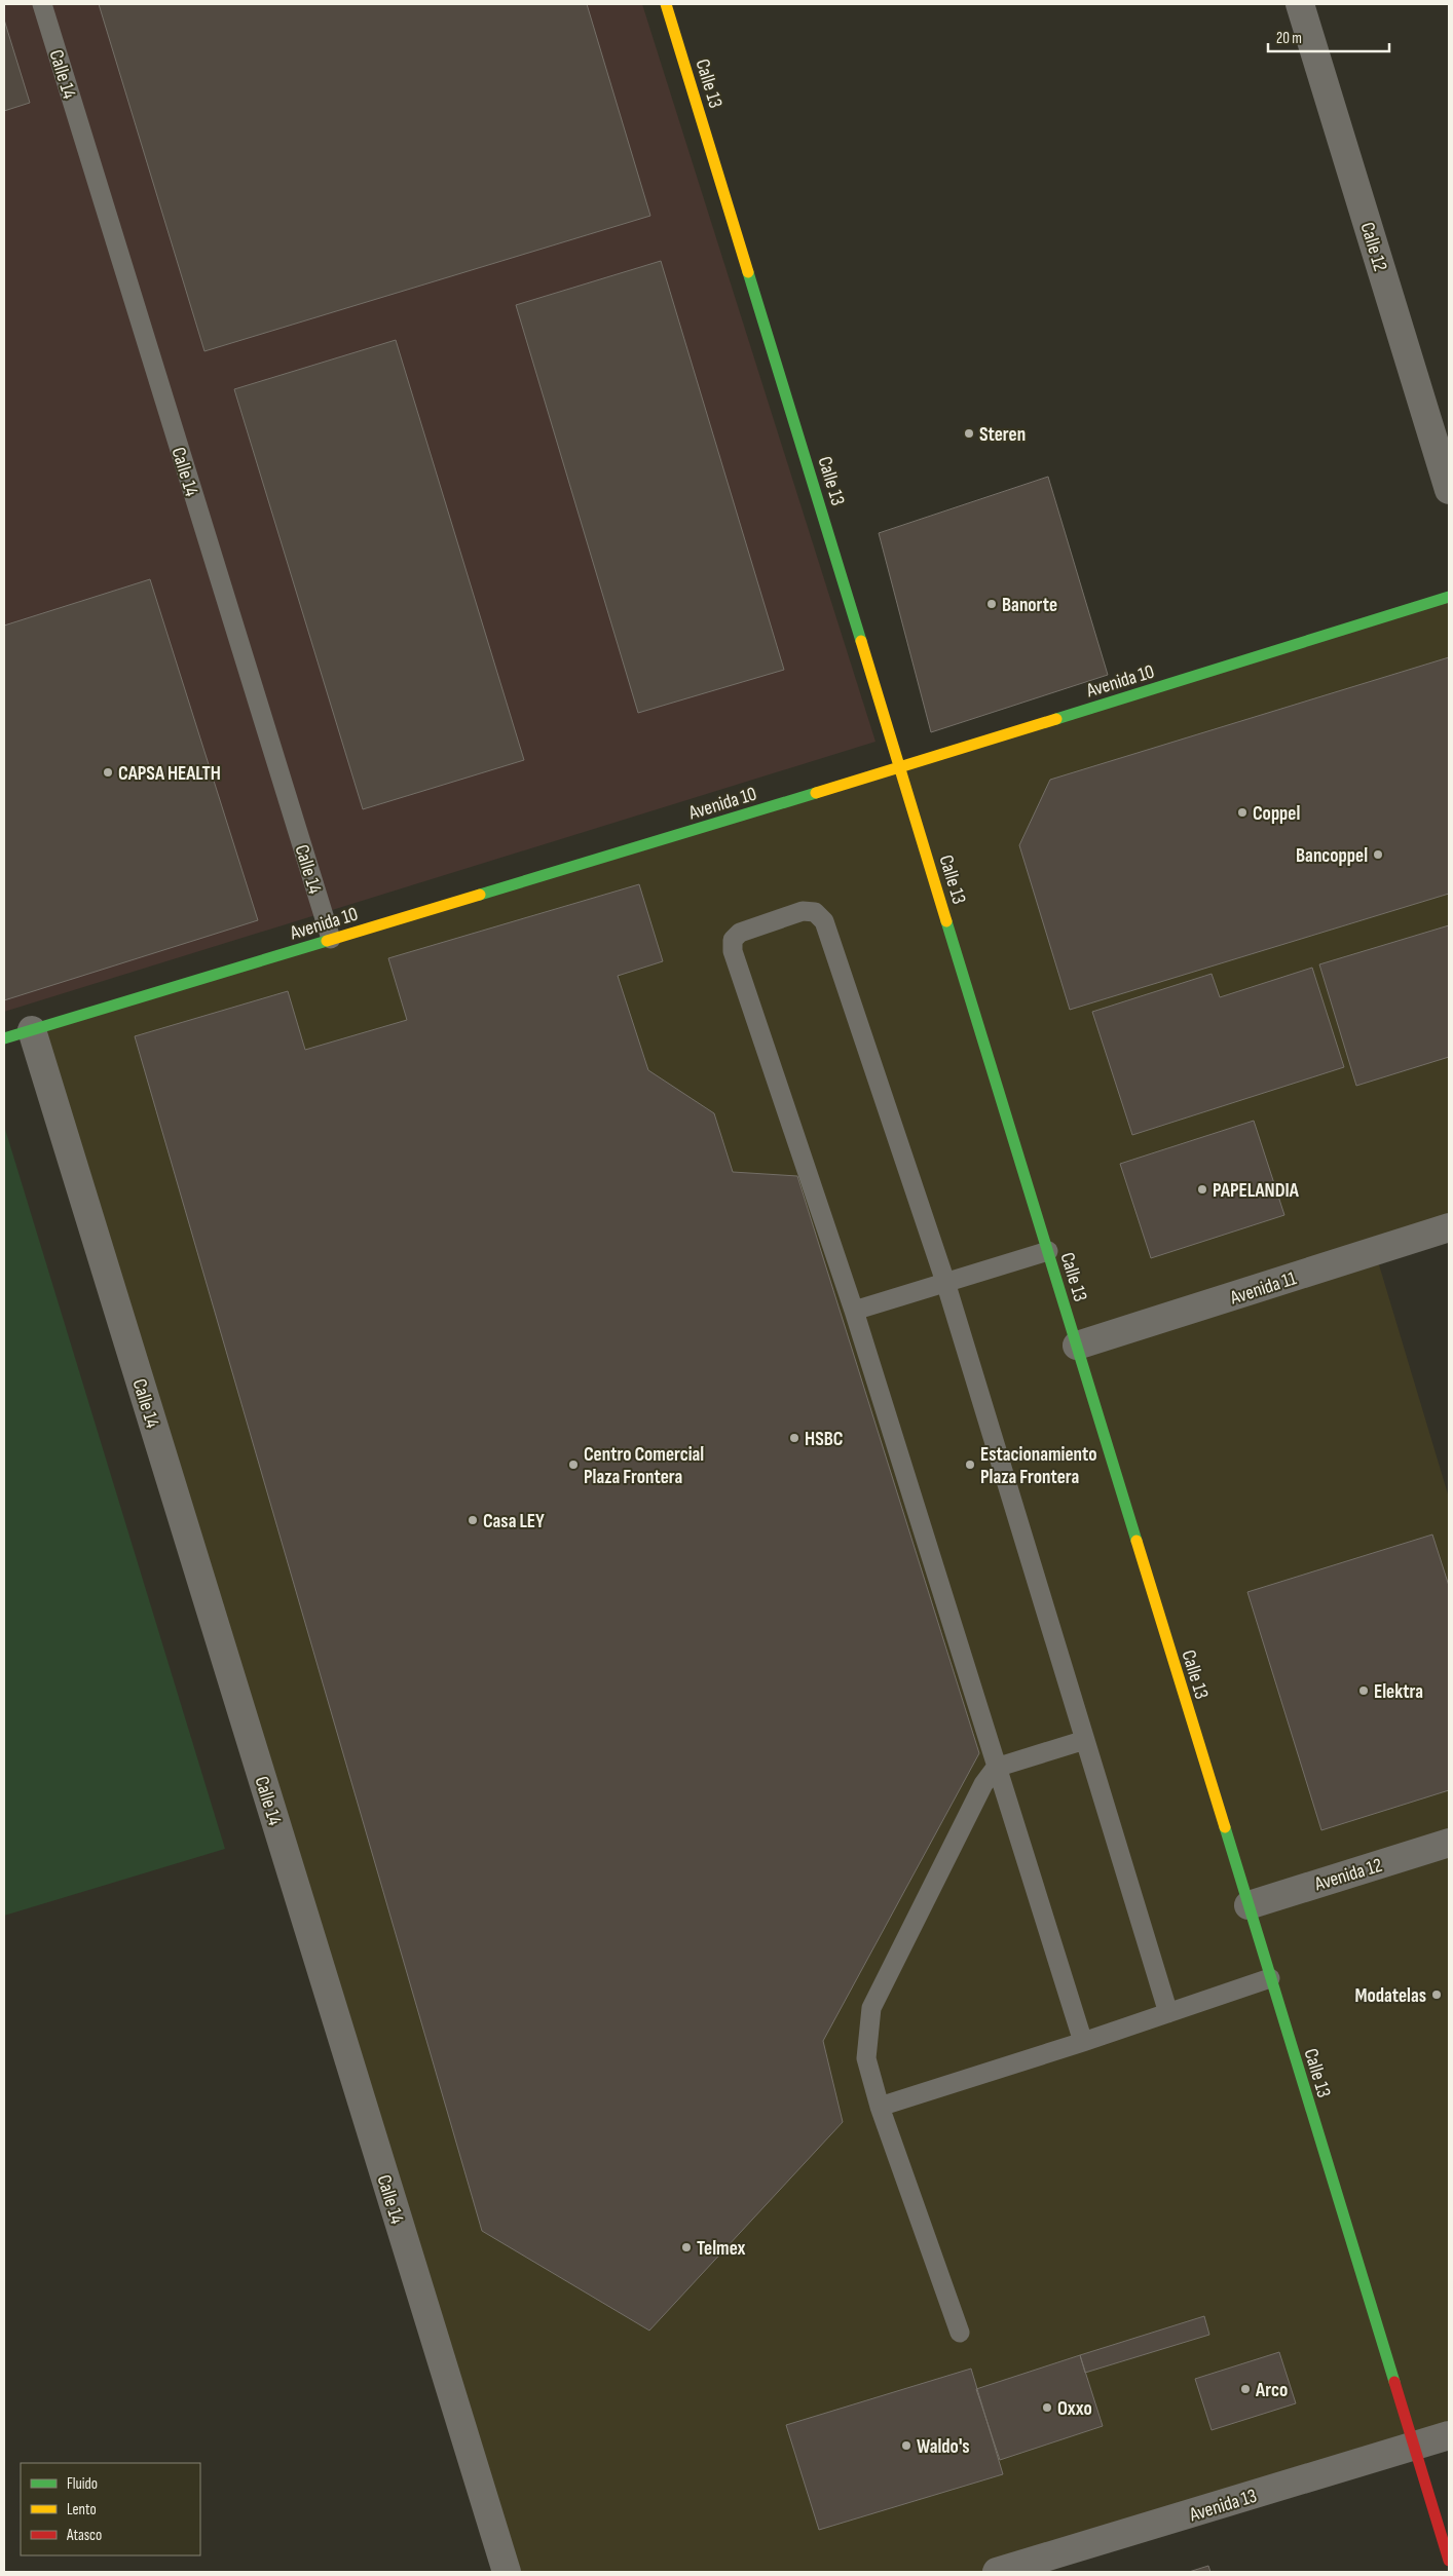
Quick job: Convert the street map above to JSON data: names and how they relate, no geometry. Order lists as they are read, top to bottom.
{
  "streets": {
    "street": [
      "Calle 14",
      "Calle 13",
      "Calle 12",
      "Avenida 10",
      "Avenida 11",
      "Avenida 12",
      "Avenida 13"
    ]
  },
  "crossings": [
    ["Calle 14", "Avenida 10"],
    ["Calle 13", "Avenida 10"],
    ["Calle 13", "Avenida 11"],
    ["Calle 13", "Avenida 12"],
    ["Calle 13", "Avenida 13"]
  ],
  "places": [
    "Steren",
    "Banorte",
    "CAPSA HEALTH",
    "Coppel",
    "Bancoppel",
    "PAPELANDIA",
    "HSBC",
    "Centro Comercial Plaza Frontera",
    "Estacionamiento Plaza Frontera",
    "Casa LEY",
    "Elektra",
    "Modatelas",
    "Telmex",
    "Arco",
    "Oxxo",
    "Waldo's"
  ],
  "legend": ["Fluido", "Lento", "Atasco"],
  "scale_bar": "20 m"
}
